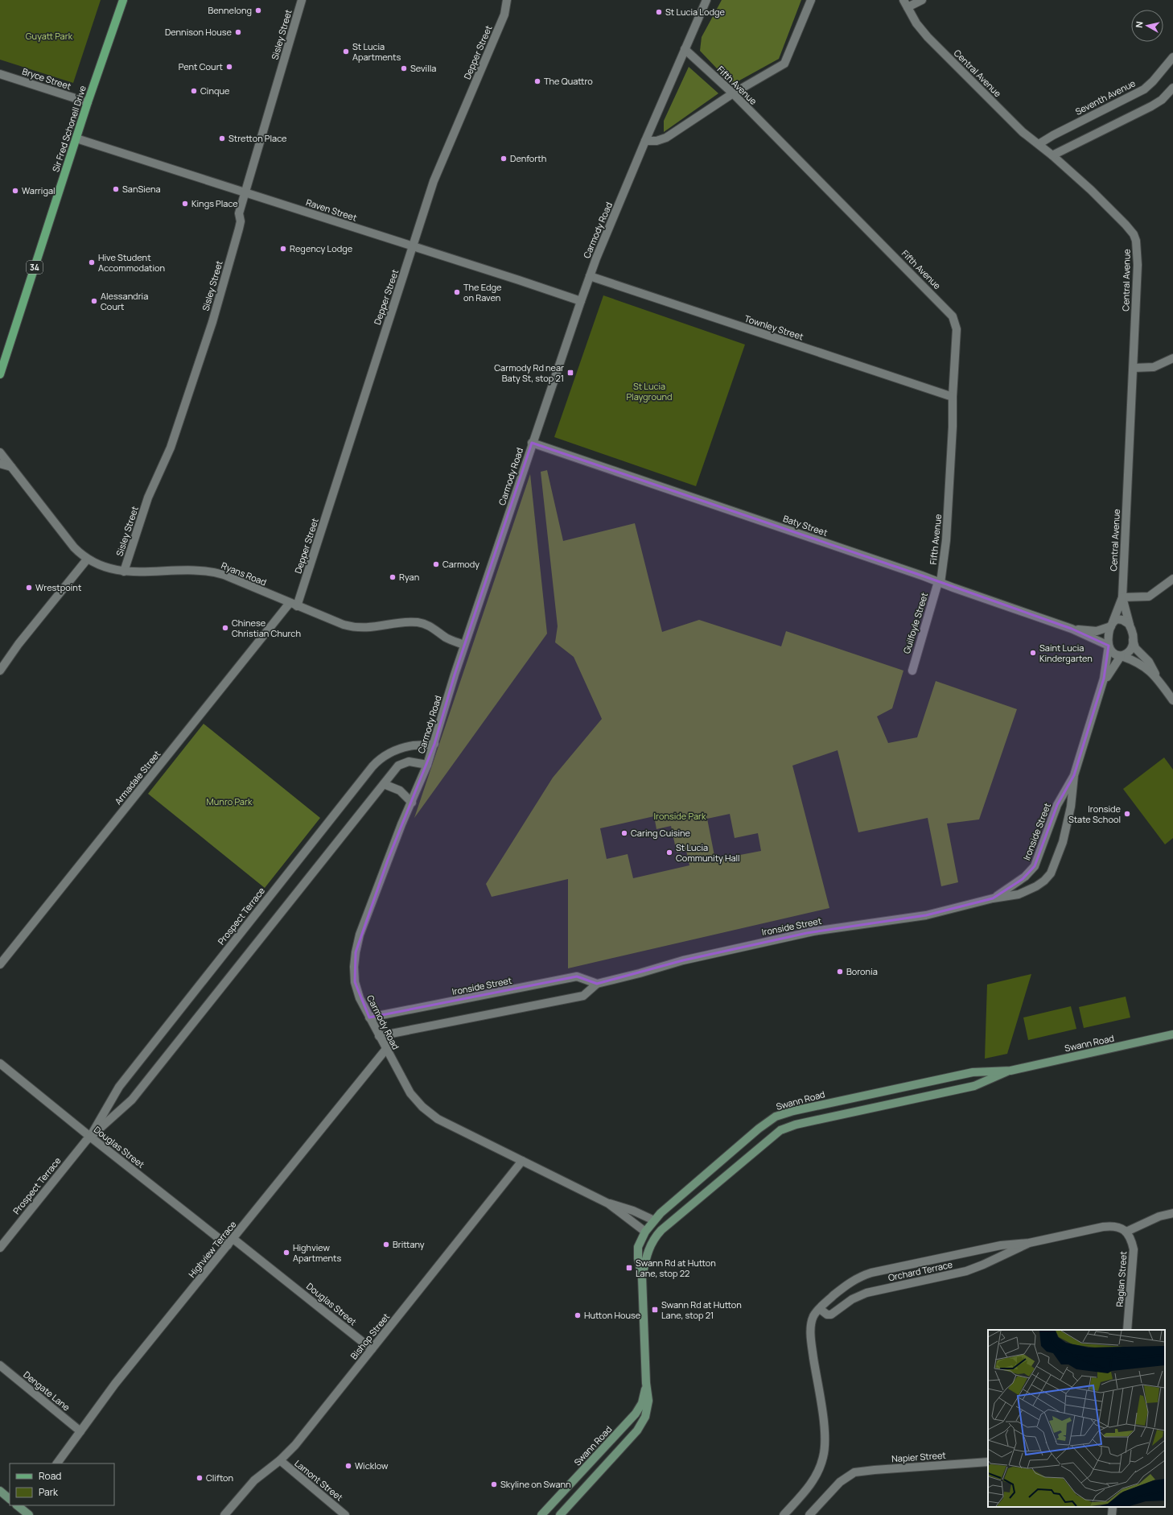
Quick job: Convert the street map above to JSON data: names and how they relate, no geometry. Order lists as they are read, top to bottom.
{
  "streets": {
    "main road": ["Sir Fred Schonell Drive", "34", "Swann Road"],
    "street": [
      "Sisley Street",
      "Depper Street",
      "Central Avenue",
      "Bryce Street",
      "Fifth Avenue",
      "Seventh Avenue",
      "Raven Street",
      "Carmody Road",
      "Townley Street",
      "Baty Street",
      "Ryans Road",
      "Guilfoyle Street",
      "Armadale Street",
      "Ironside Street",
      "Prospect Terrace",
      "Douglas Street",
      "Highview Terrace",
      "Orchard Terrace",
      "Raglan Street",
      "Bishop Street",
      "Dengate Lane",
      "Napier Street",
      "Lamont Street"
    ]
  },
  "crossings": [
    ["Sisley Street", "Raven Street"],
    ["Sisley Street", "Ryans Road"],
    ["Depper Street", "Raven Street"],
    ["Depper Street", "Ryans Road"],
    ["Depper Street", "Armadale Street"],
    ["Central Avenue", "Seventh Avenue"],
    ["Central Avenue", "Baty Street"],
    ["Central Avenue", "Ironside Street"],
    ["Bryce Street", "Sir Fred Schonell Drive"],
    ["Fifth Avenue", "Carmody Road"],
    ["Fifth Avenue", "Townley Street"],
    ["Fifth Avenue", "Baty Street"],
    ["Fifth Avenue", "Guilfoyle Street"],
    ["Sir Fred Schonell Drive", "Raven Street"],
    ["Raven Street", "Carmody Road"],
    ["Carmody Road", "Townley Street"],
    ["Carmody Road", "Baty Street"],
    ["Carmody Road", "Ryans Road"],
    ["Carmody Road", "Ironside Street"],
    ["Carmody Road", "Prospect Terrace"],
    ["Carmody Road", "Swann Road"],
    ["Carmody Road", "Highview Terrace"],
    ["Carmody Road", "Bishop Street"],
    ["Baty Street", "Guilfoyle Street"],
    ["Baty Street", "Ironside Street"],
    ["Ryans Road", "Armadale Street"],
    ["Prospect Terrace", "Douglas Street"],
    ["Douglas Street", "Highview Terrace"],
    ["Douglas Street", "Bishop Street"],
    ["Highview Terrace", "Dengate Lane"],
    ["Orchard Terrace", "Raglan Street"],
    ["Bishop Street", "Lamont Street"]
  ],
  "parks": [
    "Guyatt Park",
    "St Lucia Playground",
    "Munro Park",
    "Ironside Park"
  ],
  "places": {
    "other": [
      "Bennelong",
      "St Lucia Lodge",
      "Dennison House",
      "St Lucia Apartments",
      "Pent Court",
      "Sevilla",
      "The Quattro",
      "Cinque",
      "Stretton Place",
      "Denforth",
      "SanSiena",
      "Warrigal",
      "Kings Place",
      "Regency Lodge",
      "Hive Student Accommodation",
      "The Edge on Raven",
      "Alessandria Court",
      "Carmody",
      "Ryan",
      "Wrestpoint",
      "Chinese Christian Church",
      "Saint Lucia Kindergarten",
      "Ironside State School",
      "Caring Cuisine",
      "St Lucia Community Hall",
      "Boronia",
      "Brittany",
      "Highview Apartments",
      "Hutton House",
      "Wicklow",
      "Clifton",
      "Skyline on Swann"
    ],
    "transit": ["Carmody Rd near Baty St, stop 21", "Swann Rd at Hutton Lane, stop 22", "Swann Rd at Hutton Lane, stop 21"]
  },
  "legend": ["Road", "Park"],
  "north": "left"
}
